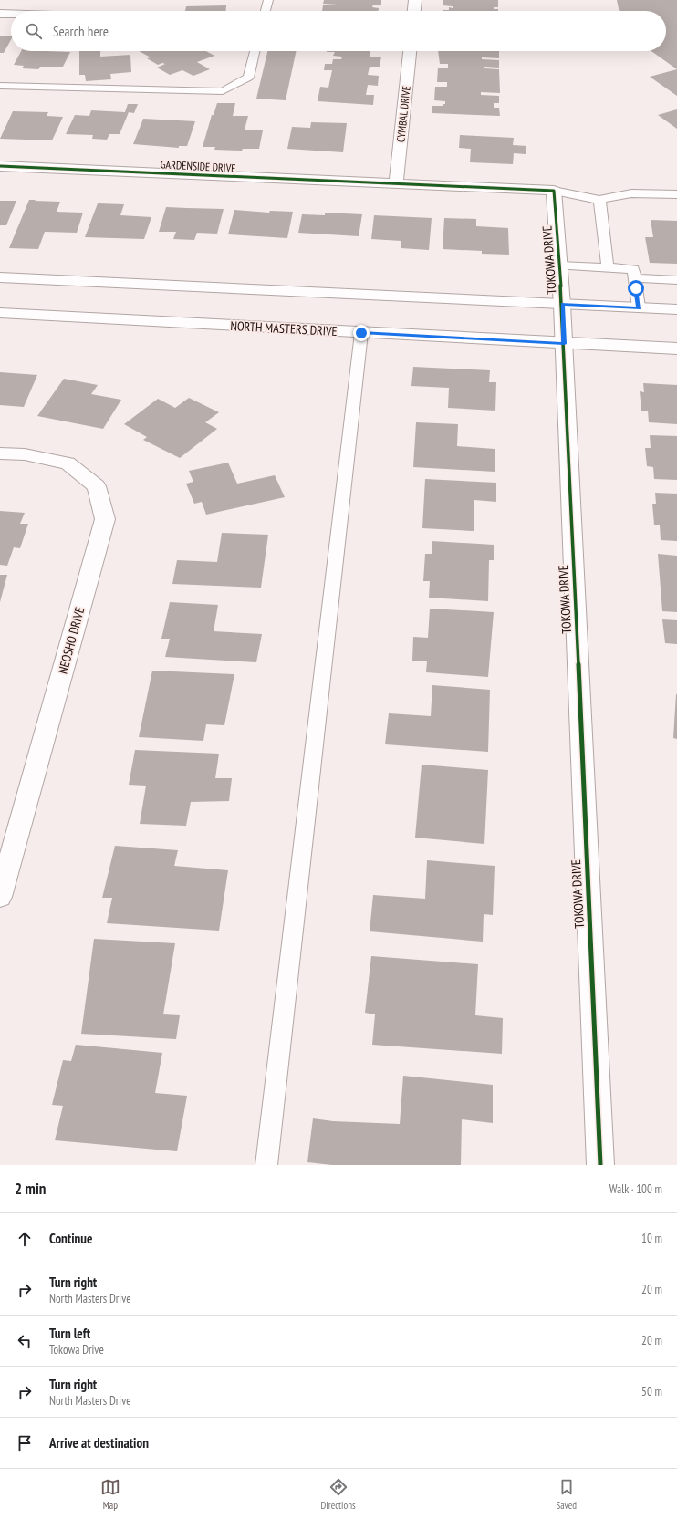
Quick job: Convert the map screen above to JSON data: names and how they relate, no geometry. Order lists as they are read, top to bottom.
{
  "streets": {
    "street": [
      "CYMBAL DRIVE",
      "GARDENSIDE DRIVE",
      "TOKOWA DRIVE",
      "NORTH MASTERS DRIVE",
      "NEOSHO DRIVE"
    ]
  },
  "crossings": [
    ["CYMBAL DRIVE", "GARDENSIDE DRIVE"],
    ["TOKOWA DRIVE", "NORTH MASTERS DRIVE"]
  ],
  "page": {
    "search": "Search here",
    "heading": ["2 min", "Walk · 100 m"],
    "list": [
      ["Continue", "10 m"],
      ["Turn right", "North Masters Drive", "20 m"],
      ["Turn left", "Tokowa Drive", "20 m"],
      ["Turn right", "North Masters Drive", "50 m"],
      "Arrive at destination"
    ],
    "nav": ["Map", "Directions", "Saved"]
  }
}
